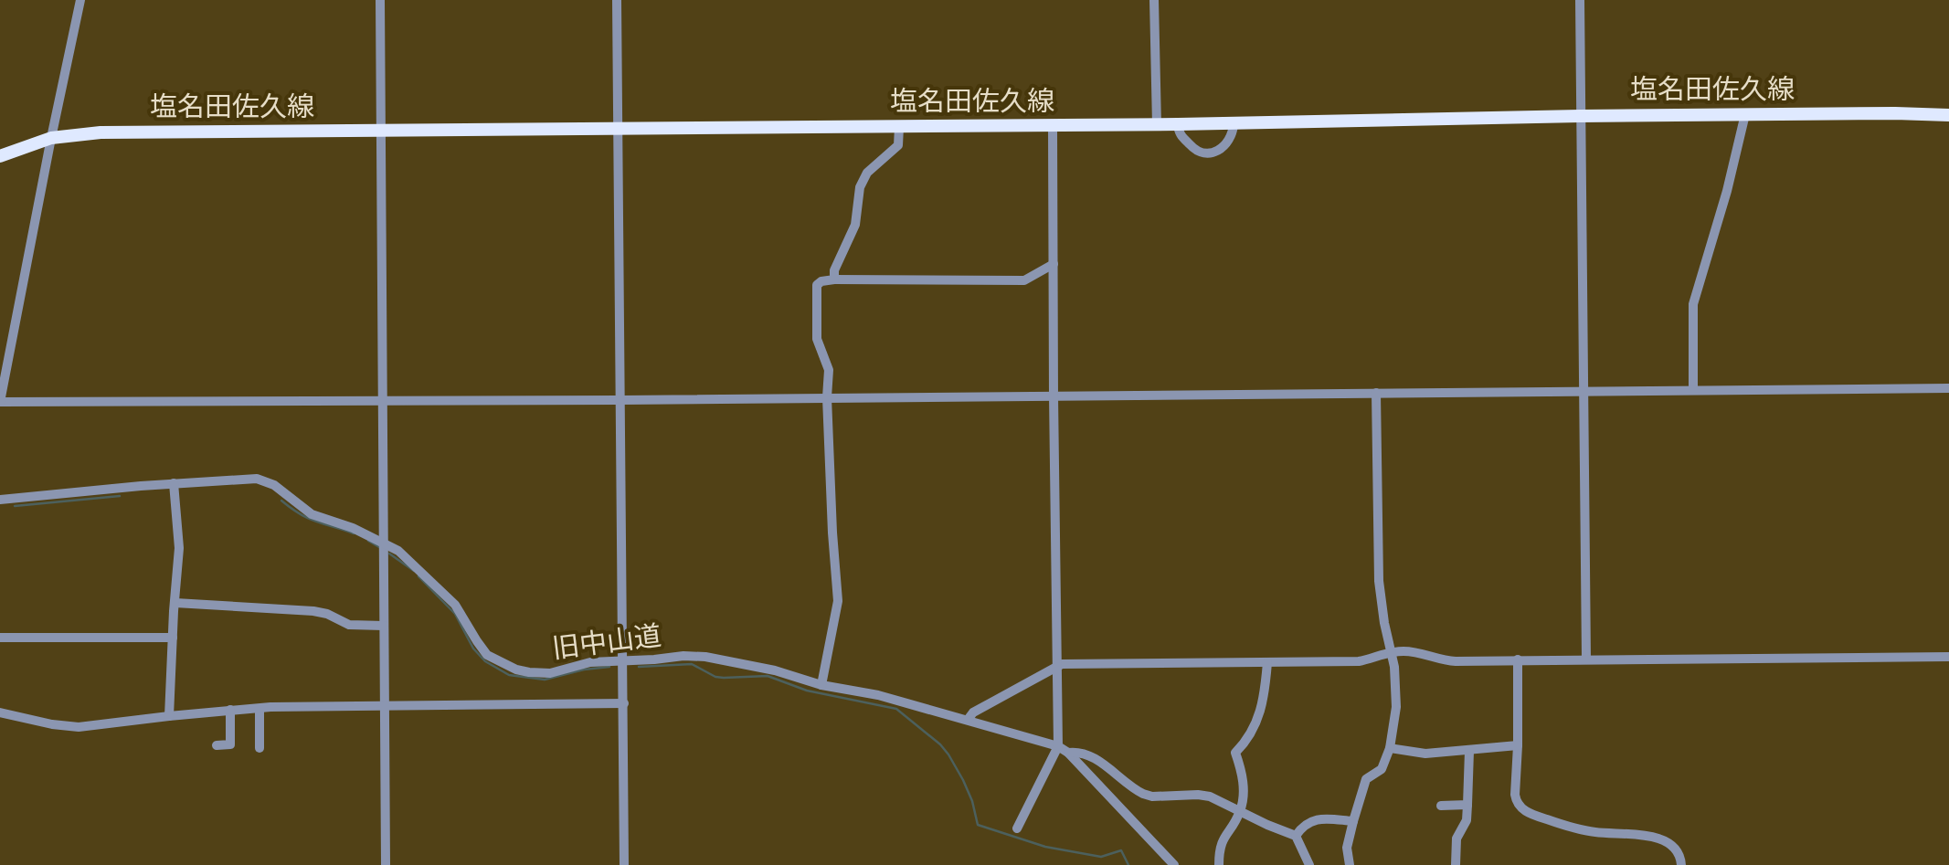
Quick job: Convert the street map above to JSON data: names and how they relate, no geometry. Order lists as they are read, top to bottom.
{
  "streets": {
    "main road": ["塩名田佐久線"],
    "street": ["旧中山道"]
  }
}
